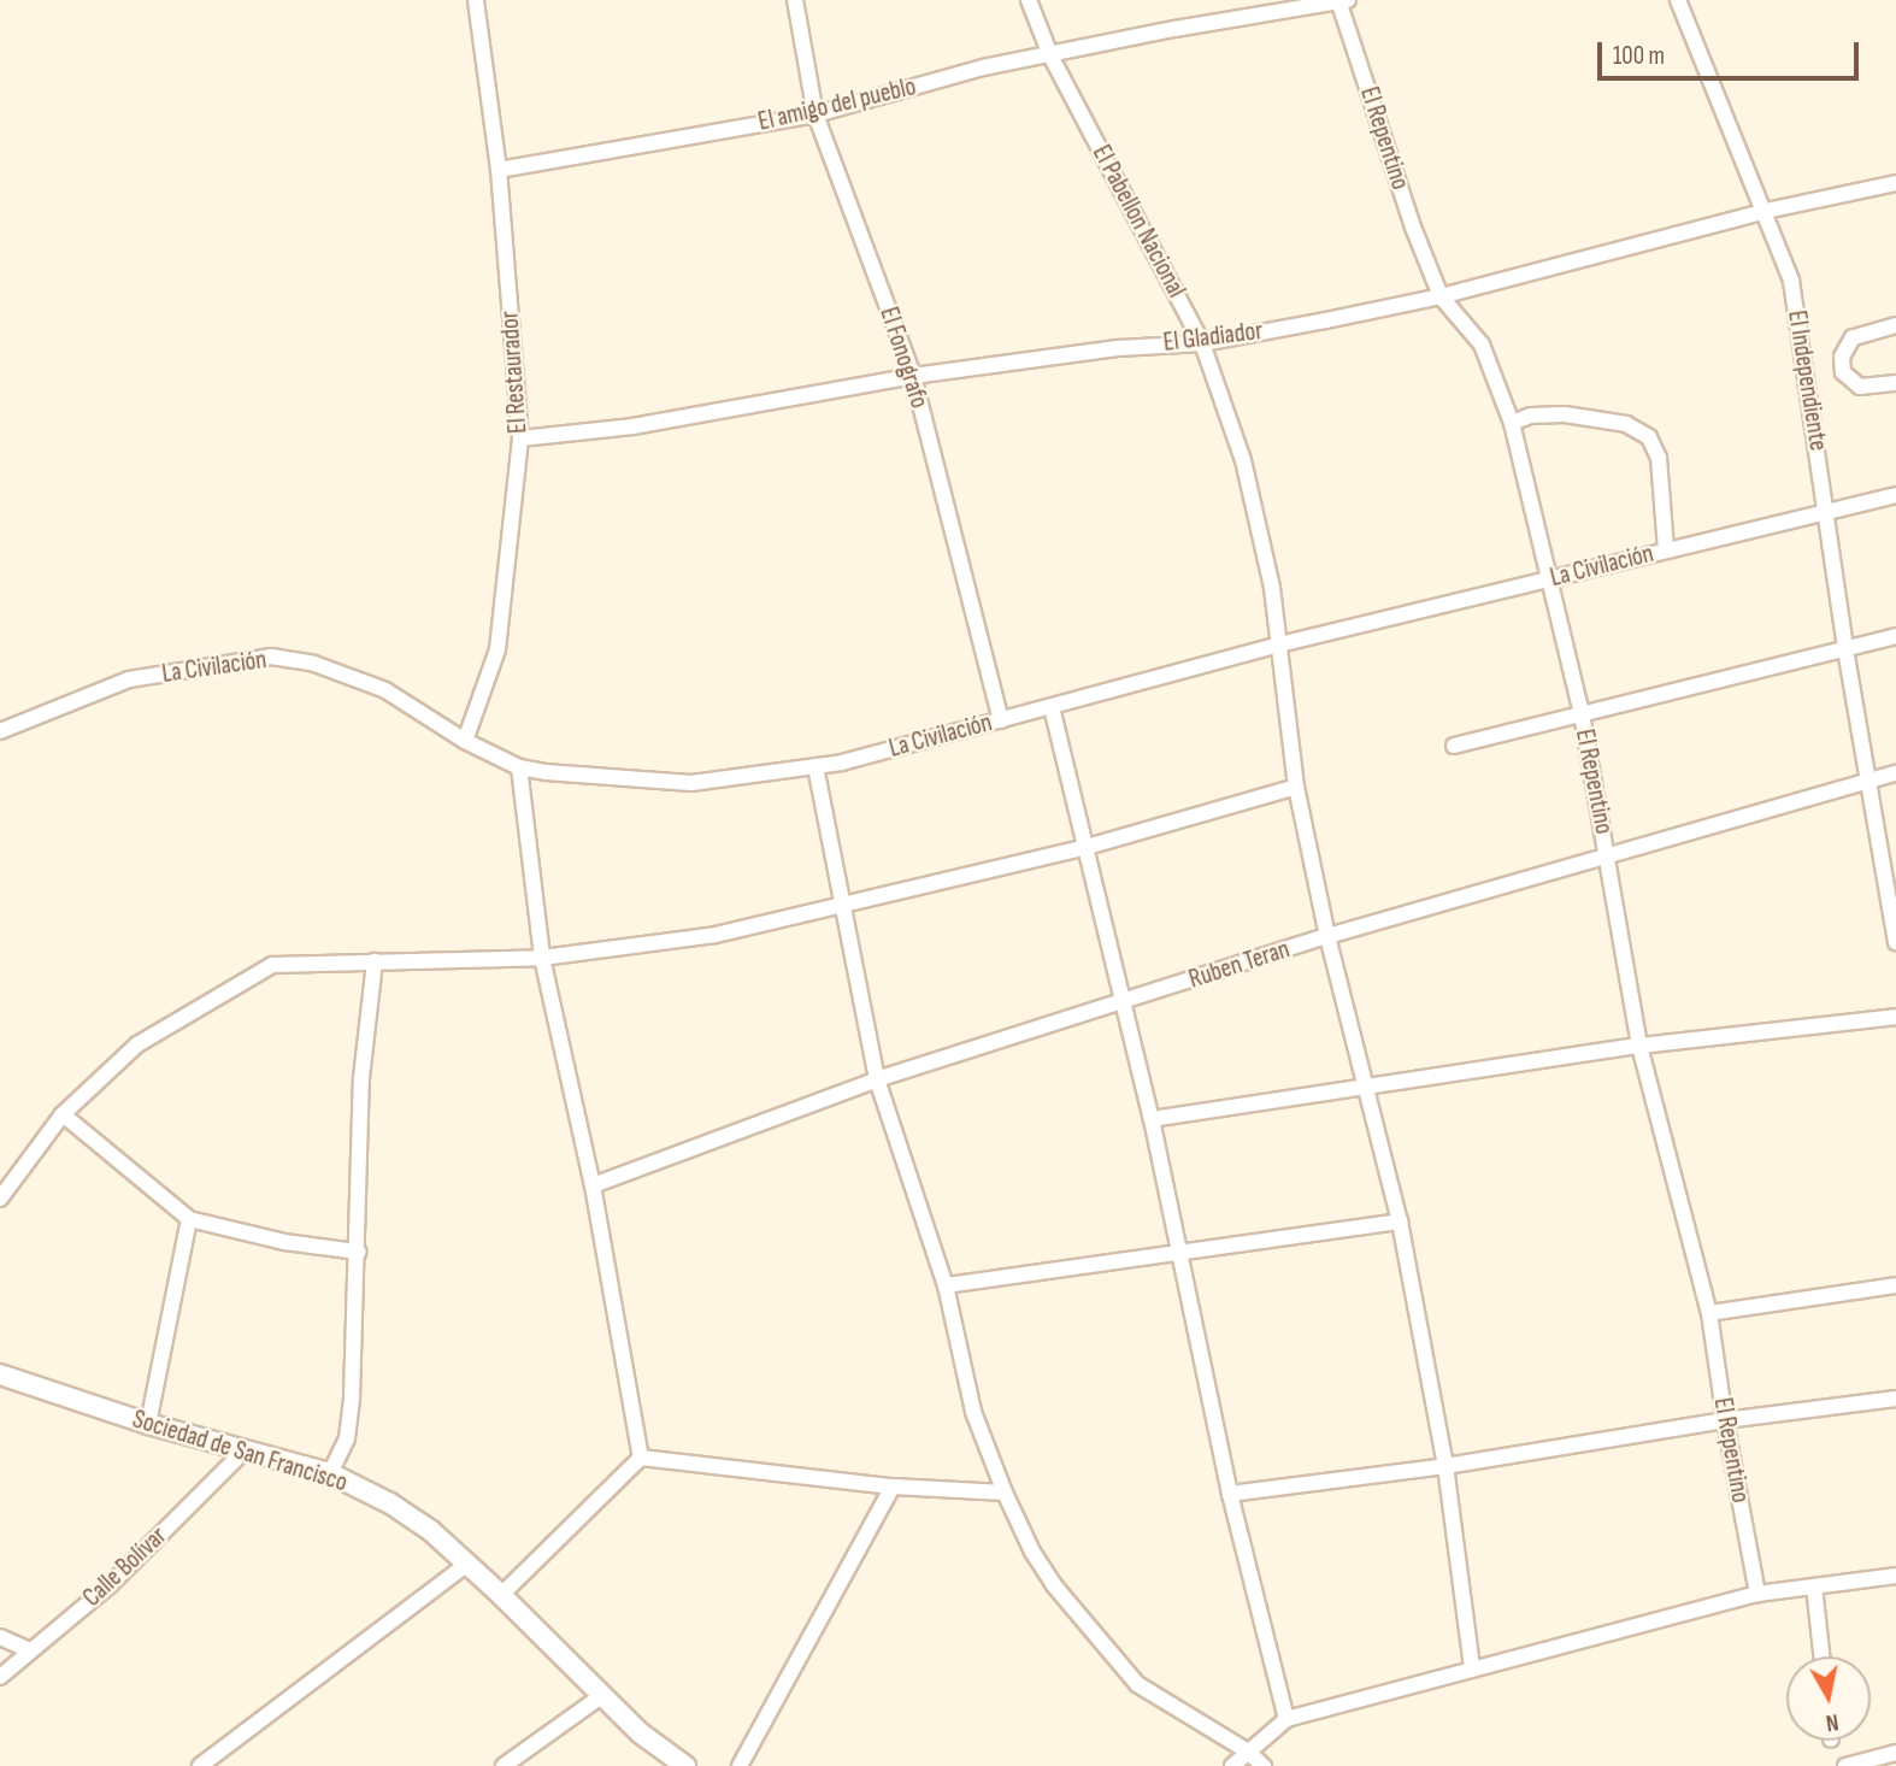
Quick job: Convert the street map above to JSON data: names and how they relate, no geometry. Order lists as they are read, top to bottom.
{
  "streets": {
    "street": [
      "El amigo del pueblo",
      "El Repentino",
      "El Pabellon Nacional",
      "El Gladiador",
      "El Fonografo",
      "El Restaurador",
      "El Independiente",
      "La Civilación",
      "Ruben Teran",
      "Sociedad de San Francisco",
      "Calle Bolívar"
    ]
  },
  "crossings": [
    ["El amigo del pueblo", "El Repentino"],
    ["El amigo del pueblo", "El Pabellon Nacional"],
    ["El amigo del pueblo", "El Fonografo"],
    ["El amigo del pueblo", "El Restaurador"],
    ["El Repentino", "El Gladiador"],
    ["El Repentino", "La Civilación"],
    ["El Repentino", "Ruben Teran"],
    ["El Pabellon Nacional", "El Gladiador"],
    ["El Pabellon Nacional", "La Civilación"],
    ["El Pabellon Nacional", "Ruben Teran"],
    ["El Gladiador", "El Fonografo"],
    ["El Gladiador", "El Restaurador"],
    ["El Gladiador", "El Independiente"],
    ["El Fonografo", "La Civilación"],
    ["El Restaurador", "La Civilación"],
    ["El Independiente", "La Civilación"],
    ["El Independiente", "Ruben Teran"],
    ["Sociedad de San Francisco", "Calle Bolívar"]
  ],
  "scale_bar": "100 m",
  "north": "bottom"
}
